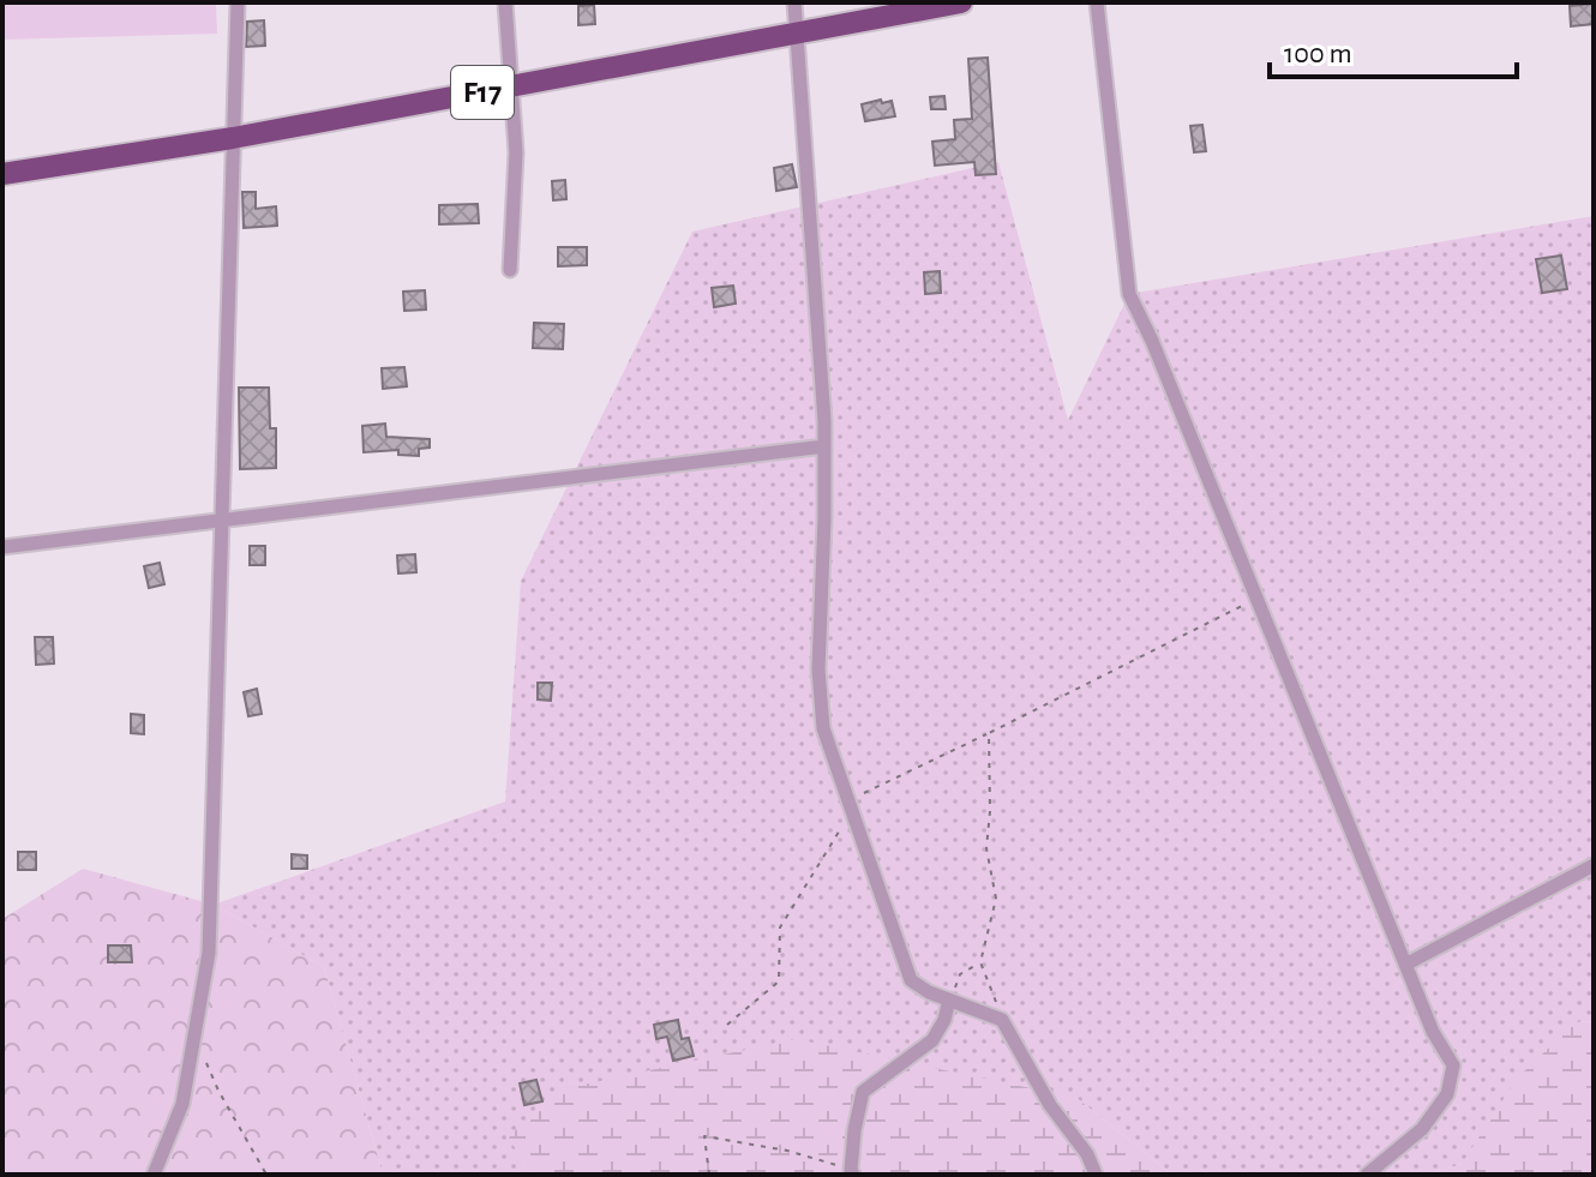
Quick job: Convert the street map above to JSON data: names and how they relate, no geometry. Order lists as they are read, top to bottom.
{
  "streets": {
    "highway": ["F17"]
  },
  "scale_bar": "100 m"
}
